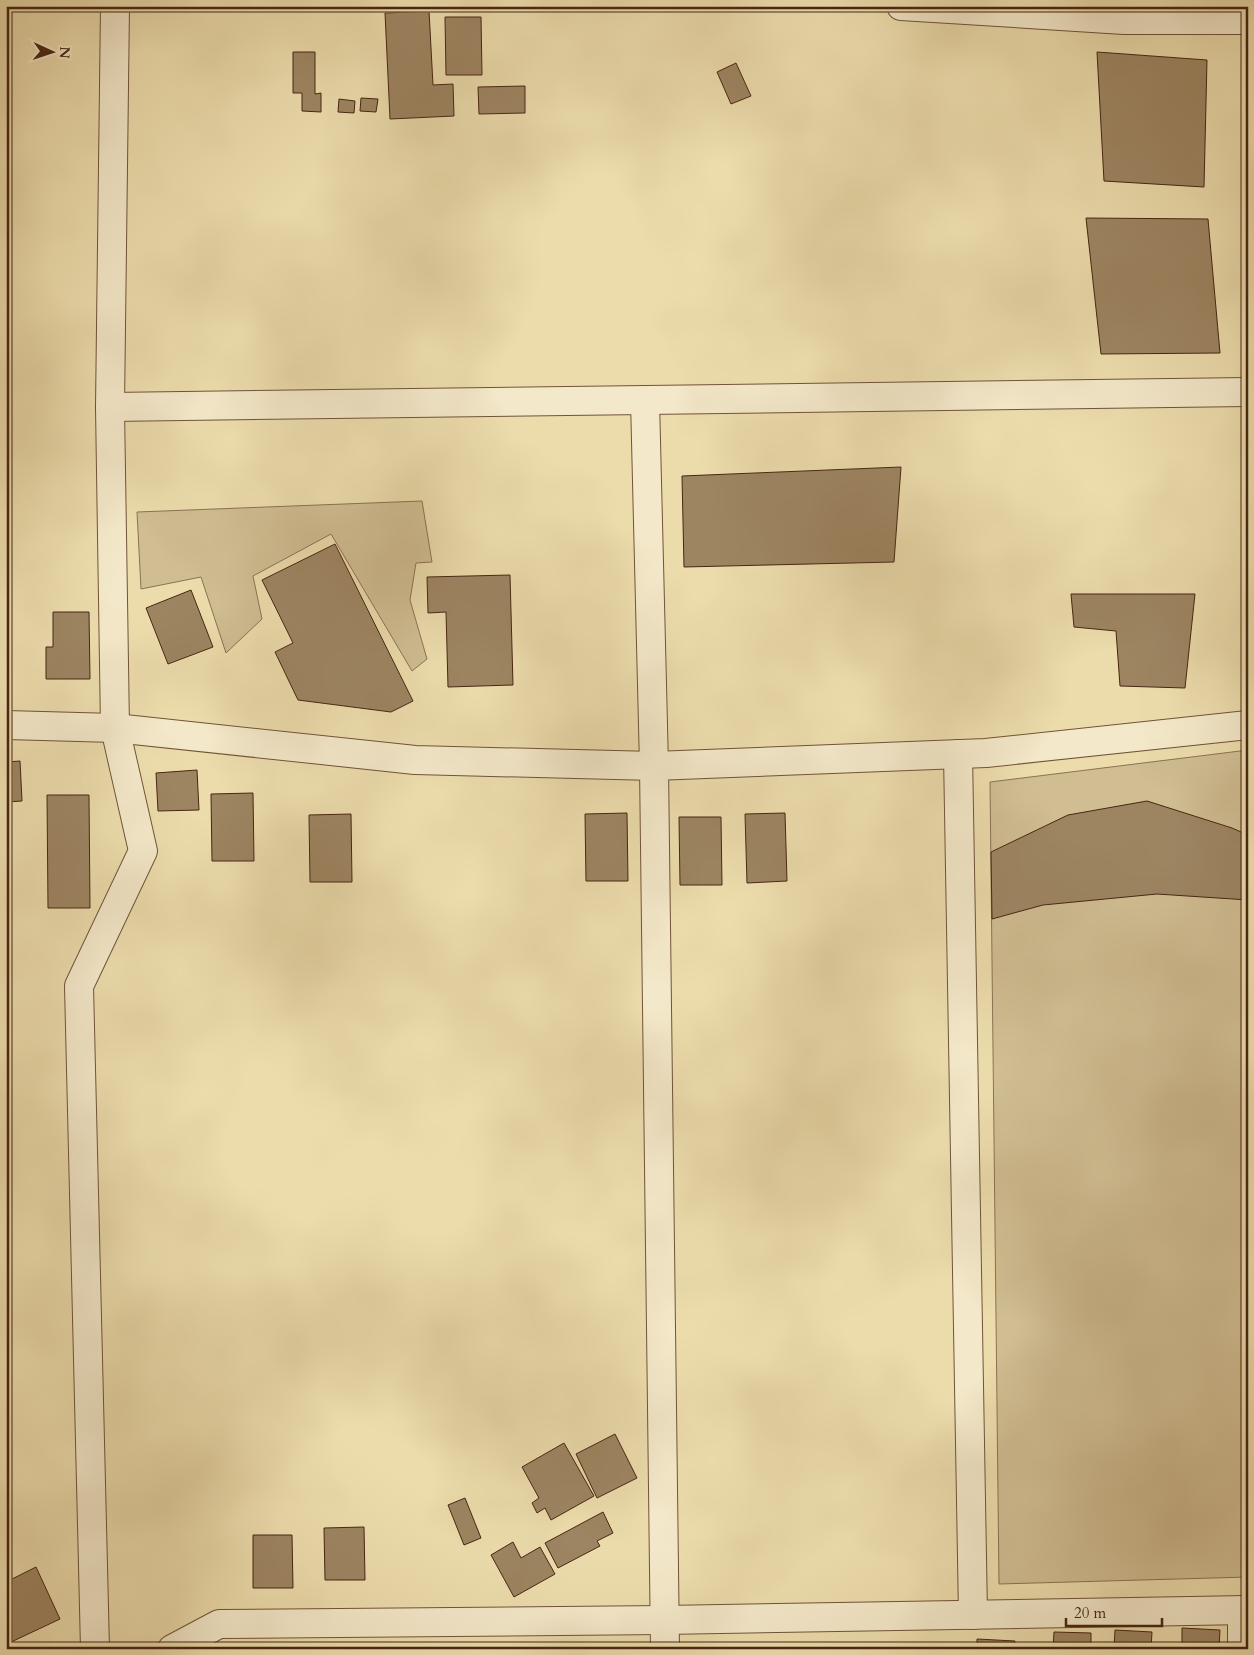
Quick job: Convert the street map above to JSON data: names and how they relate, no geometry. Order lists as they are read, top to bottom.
{
  "scale_bar": "20 m",
  "north": "right"
}
